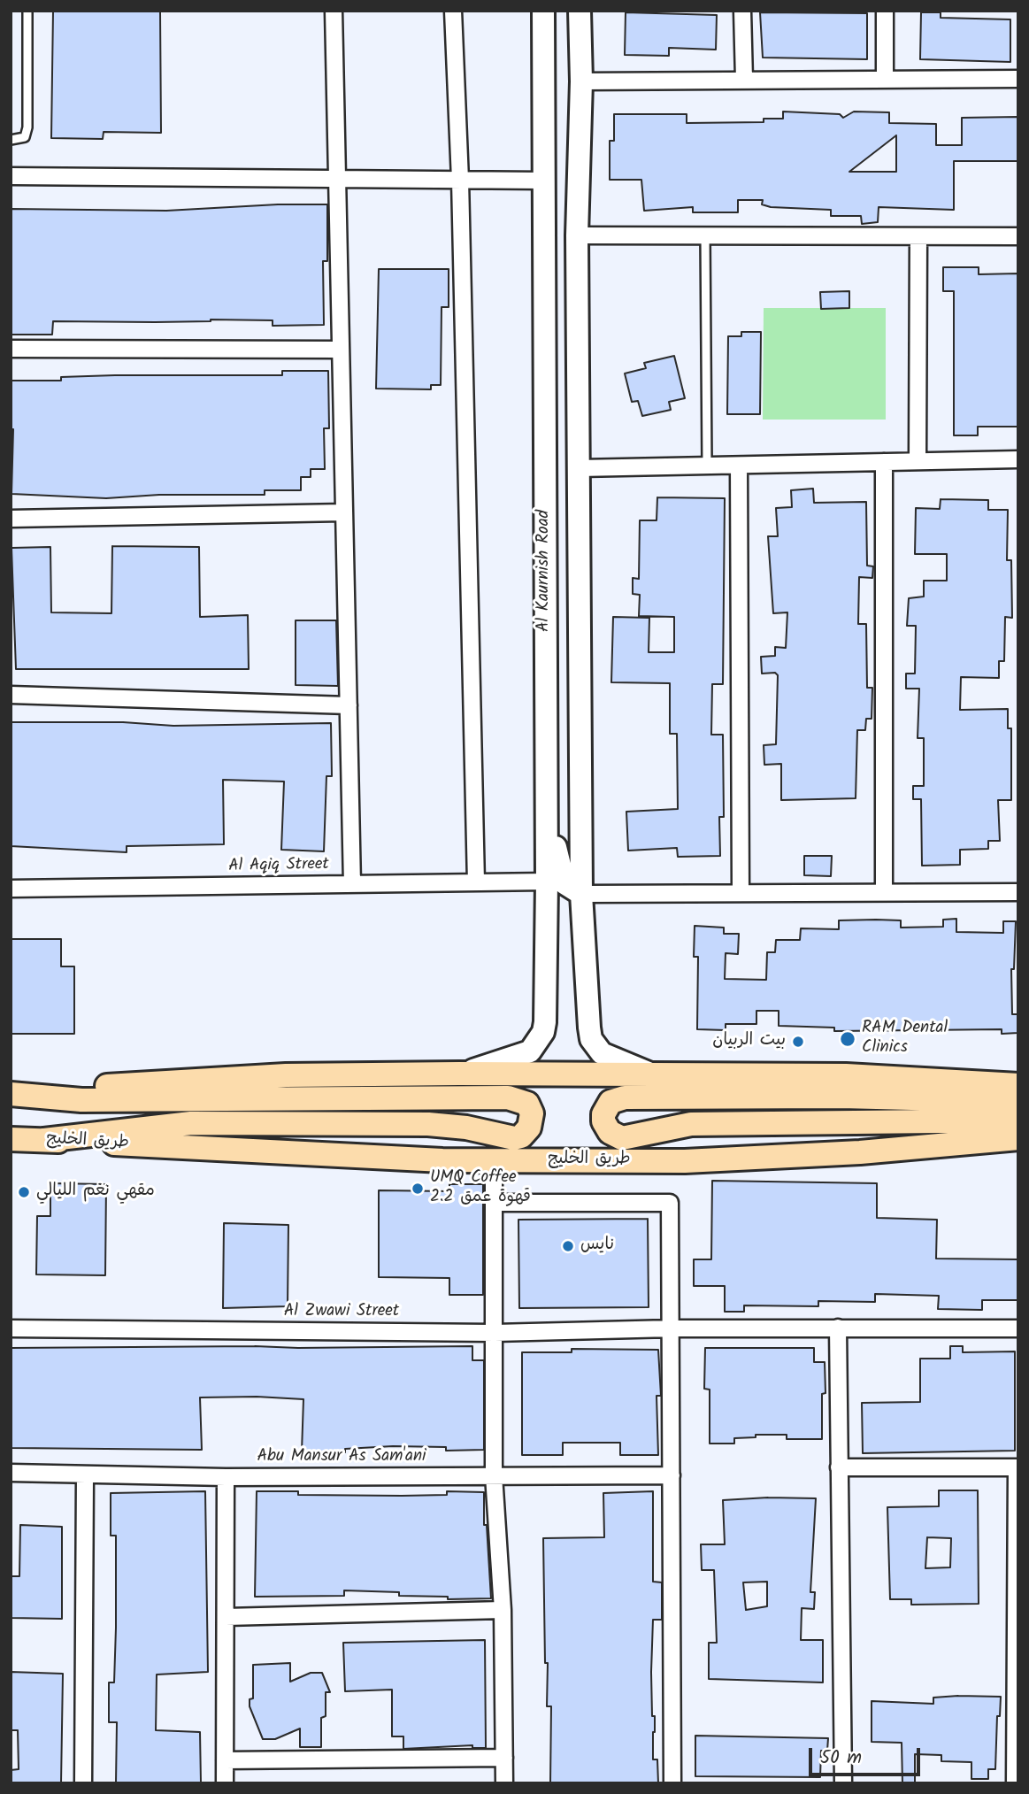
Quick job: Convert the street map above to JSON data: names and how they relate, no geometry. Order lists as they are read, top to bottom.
{
  "streets": {
    "main road": ["طريق الخليج"],
    "street": [
      "Al Kaurnish Road",
      "Al Aqiq Street",
      "Al Zwawi Street",
      "Abu Mansur As Sam'ani"
    ]
  },
  "crossings": [
    ["Al Kaurnish Road", "Al Aqiq Street"]
  ],
  "places": [
    "RAM Dental Clinics",
    "بيت الربيان",
    "UMQ Coffee 2.2 قهوة عمق",
    "مقهي نغم الليالي",
    "نايس"
  ],
  "scale_bar": "50 m"
}
